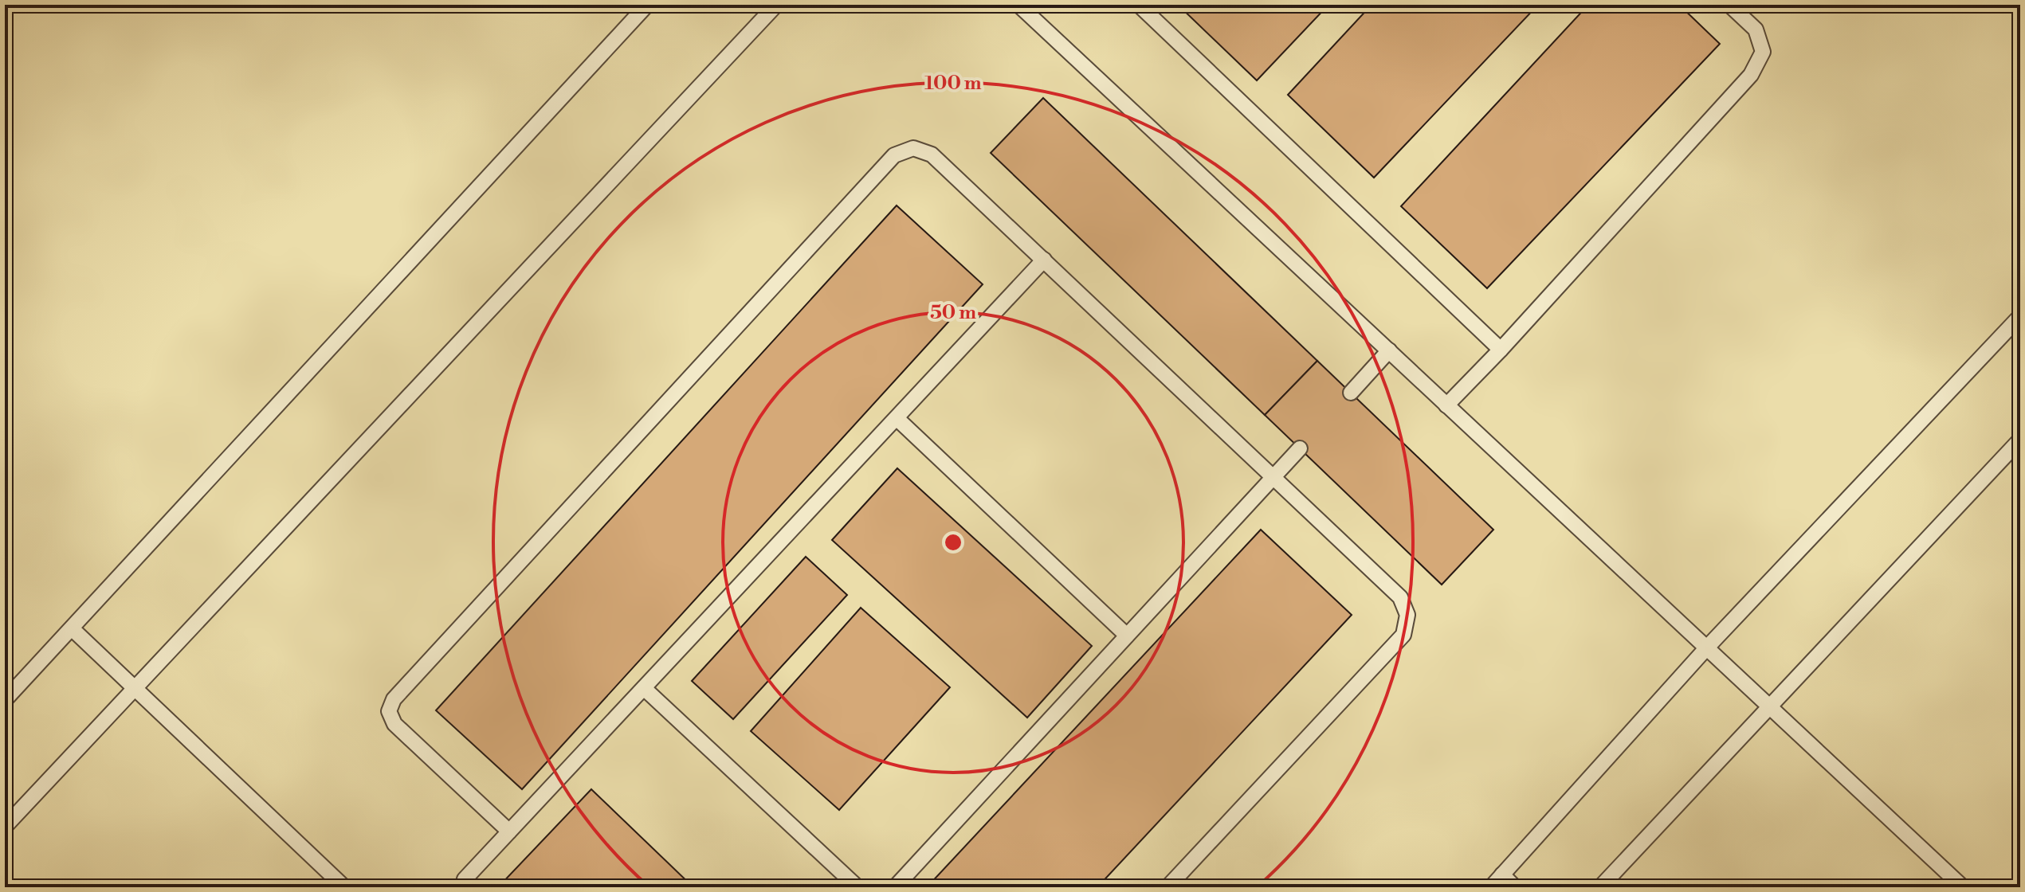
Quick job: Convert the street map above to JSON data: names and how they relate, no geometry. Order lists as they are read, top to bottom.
{
  "rings": ["100 m", "50 m"]
}
